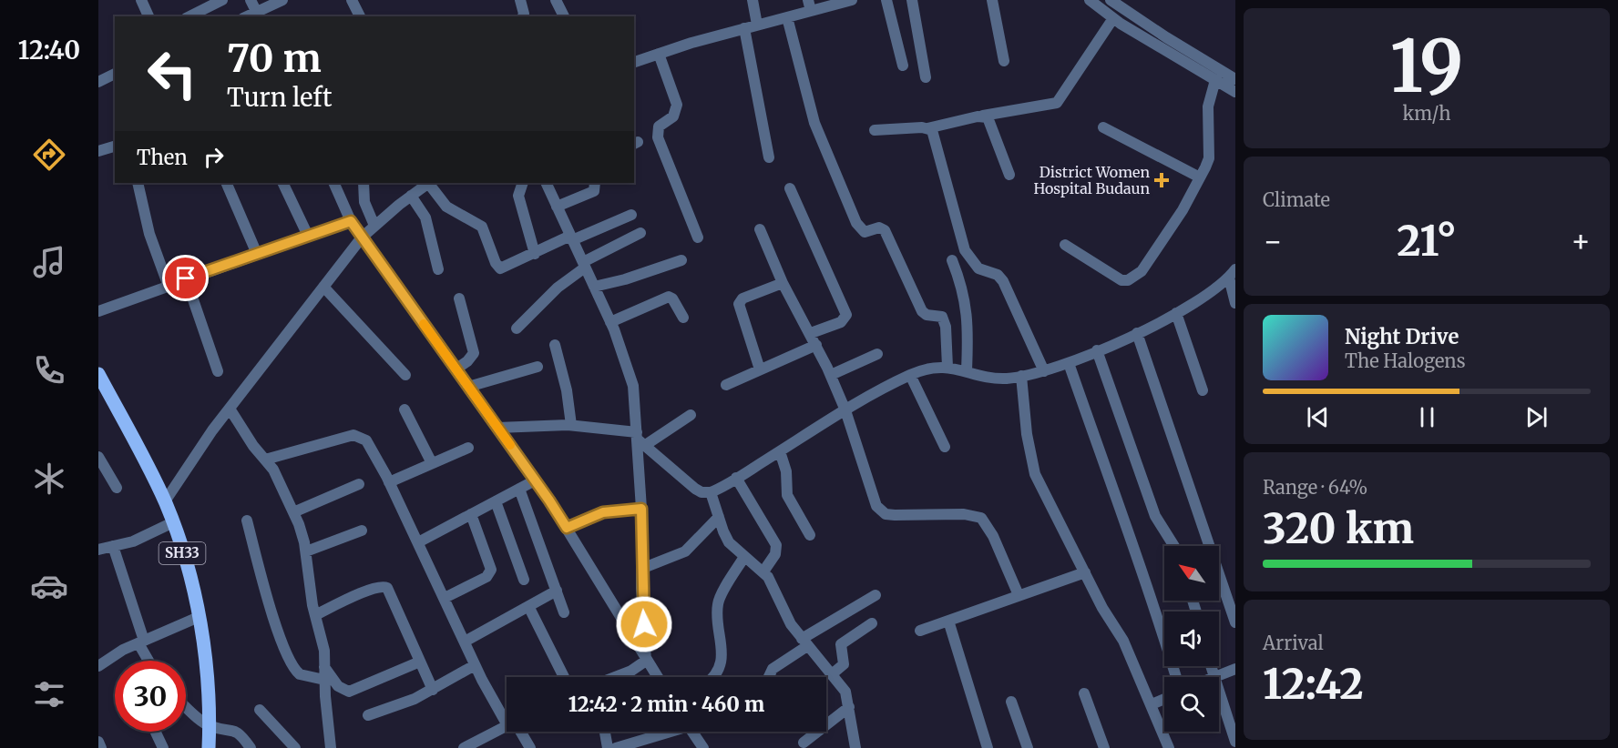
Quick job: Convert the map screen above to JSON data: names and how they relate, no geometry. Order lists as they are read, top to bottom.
{
  "streets": {
    "main road": ["SH33"]
  },
  "places": {
    "health": ["District Women Hospital Budaun"]
  },
  "north": "top left",
  "page": {
    "tabs": "12:40",
    "tile": [
      ["19", "km/h"],
      "Climate",
      ["Range · 64%", "320 km"],
      ["Arrival", "12:42"]
    ],
    "turn": ["70 m", "Turn left"],
    "then": "Then",
    "heat": ["−", "21°", "+"],
    "song": ["Night Drive", "The Halogens"],
    "limit": "30",
    "trip": "12:42 · 2 min · 460 m"
  }
}
